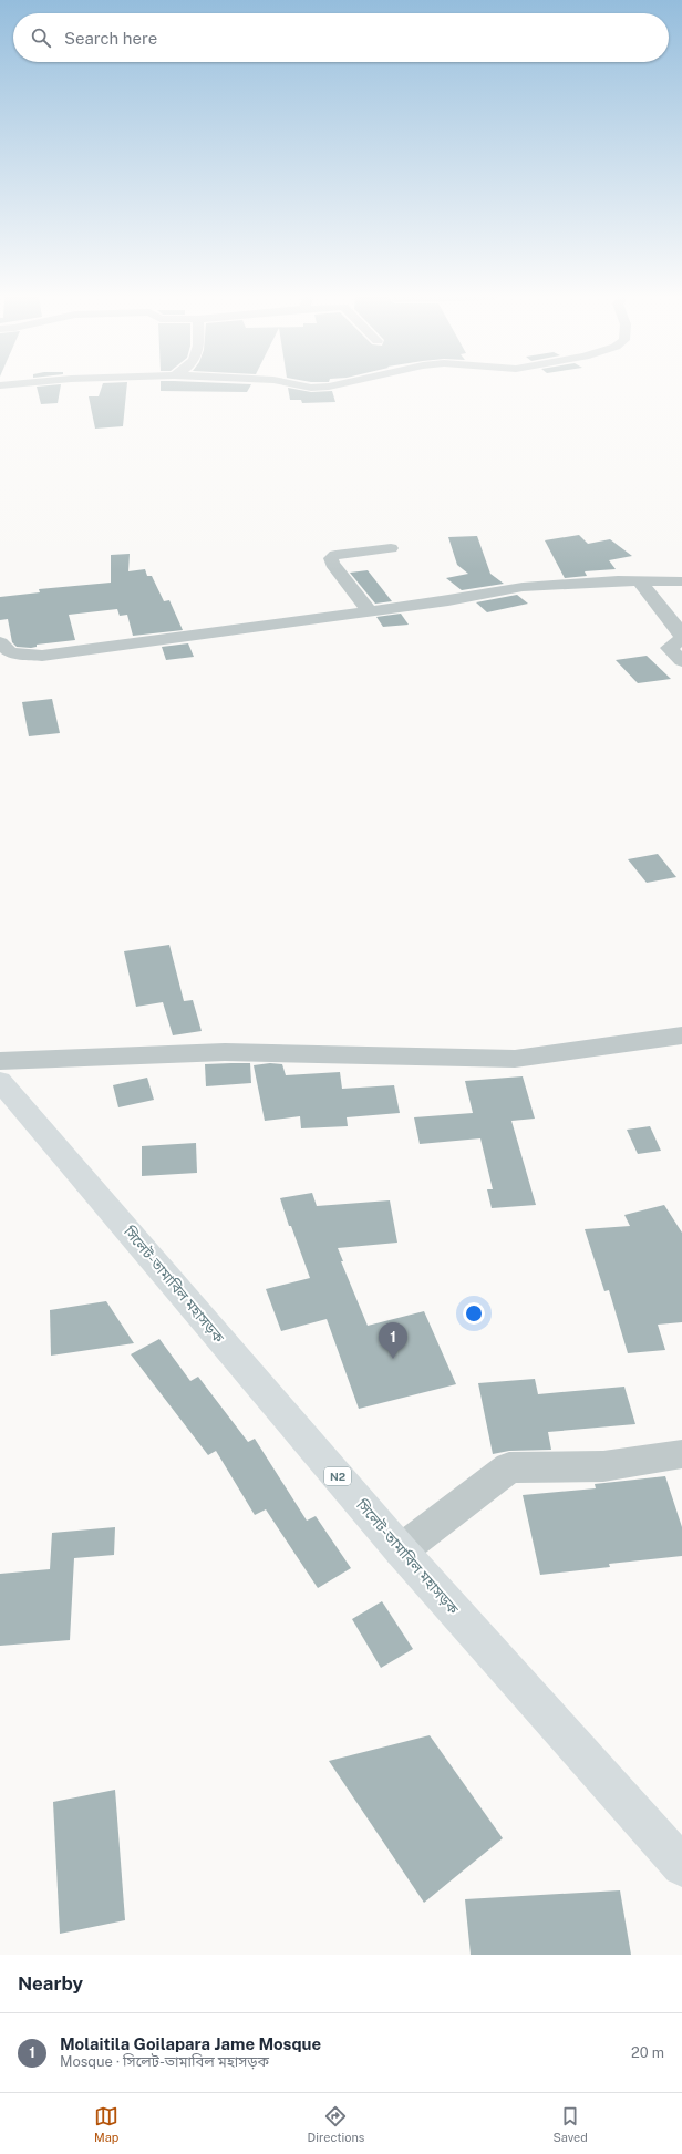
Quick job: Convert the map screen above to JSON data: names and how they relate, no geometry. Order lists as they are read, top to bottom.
{
  "streets": {
    "highway": ["সিলেট-তামাবিল মহাসড়ক", "N2"]
  },
  "page": {
    "search": "Search here",
    "pins": "1",
    "heading": "Nearby",
    "list": [
      {
        "mark": "1",
        "name": "Molaitila Goilapara Jame Mosque",
        "note": "Mosque · সিলেট-তামাবিল মহাসড়ক",
        "value": "20 m"
      }
    ],
    "nav": ["Map", "Directions", "Saved"]
  }
}
